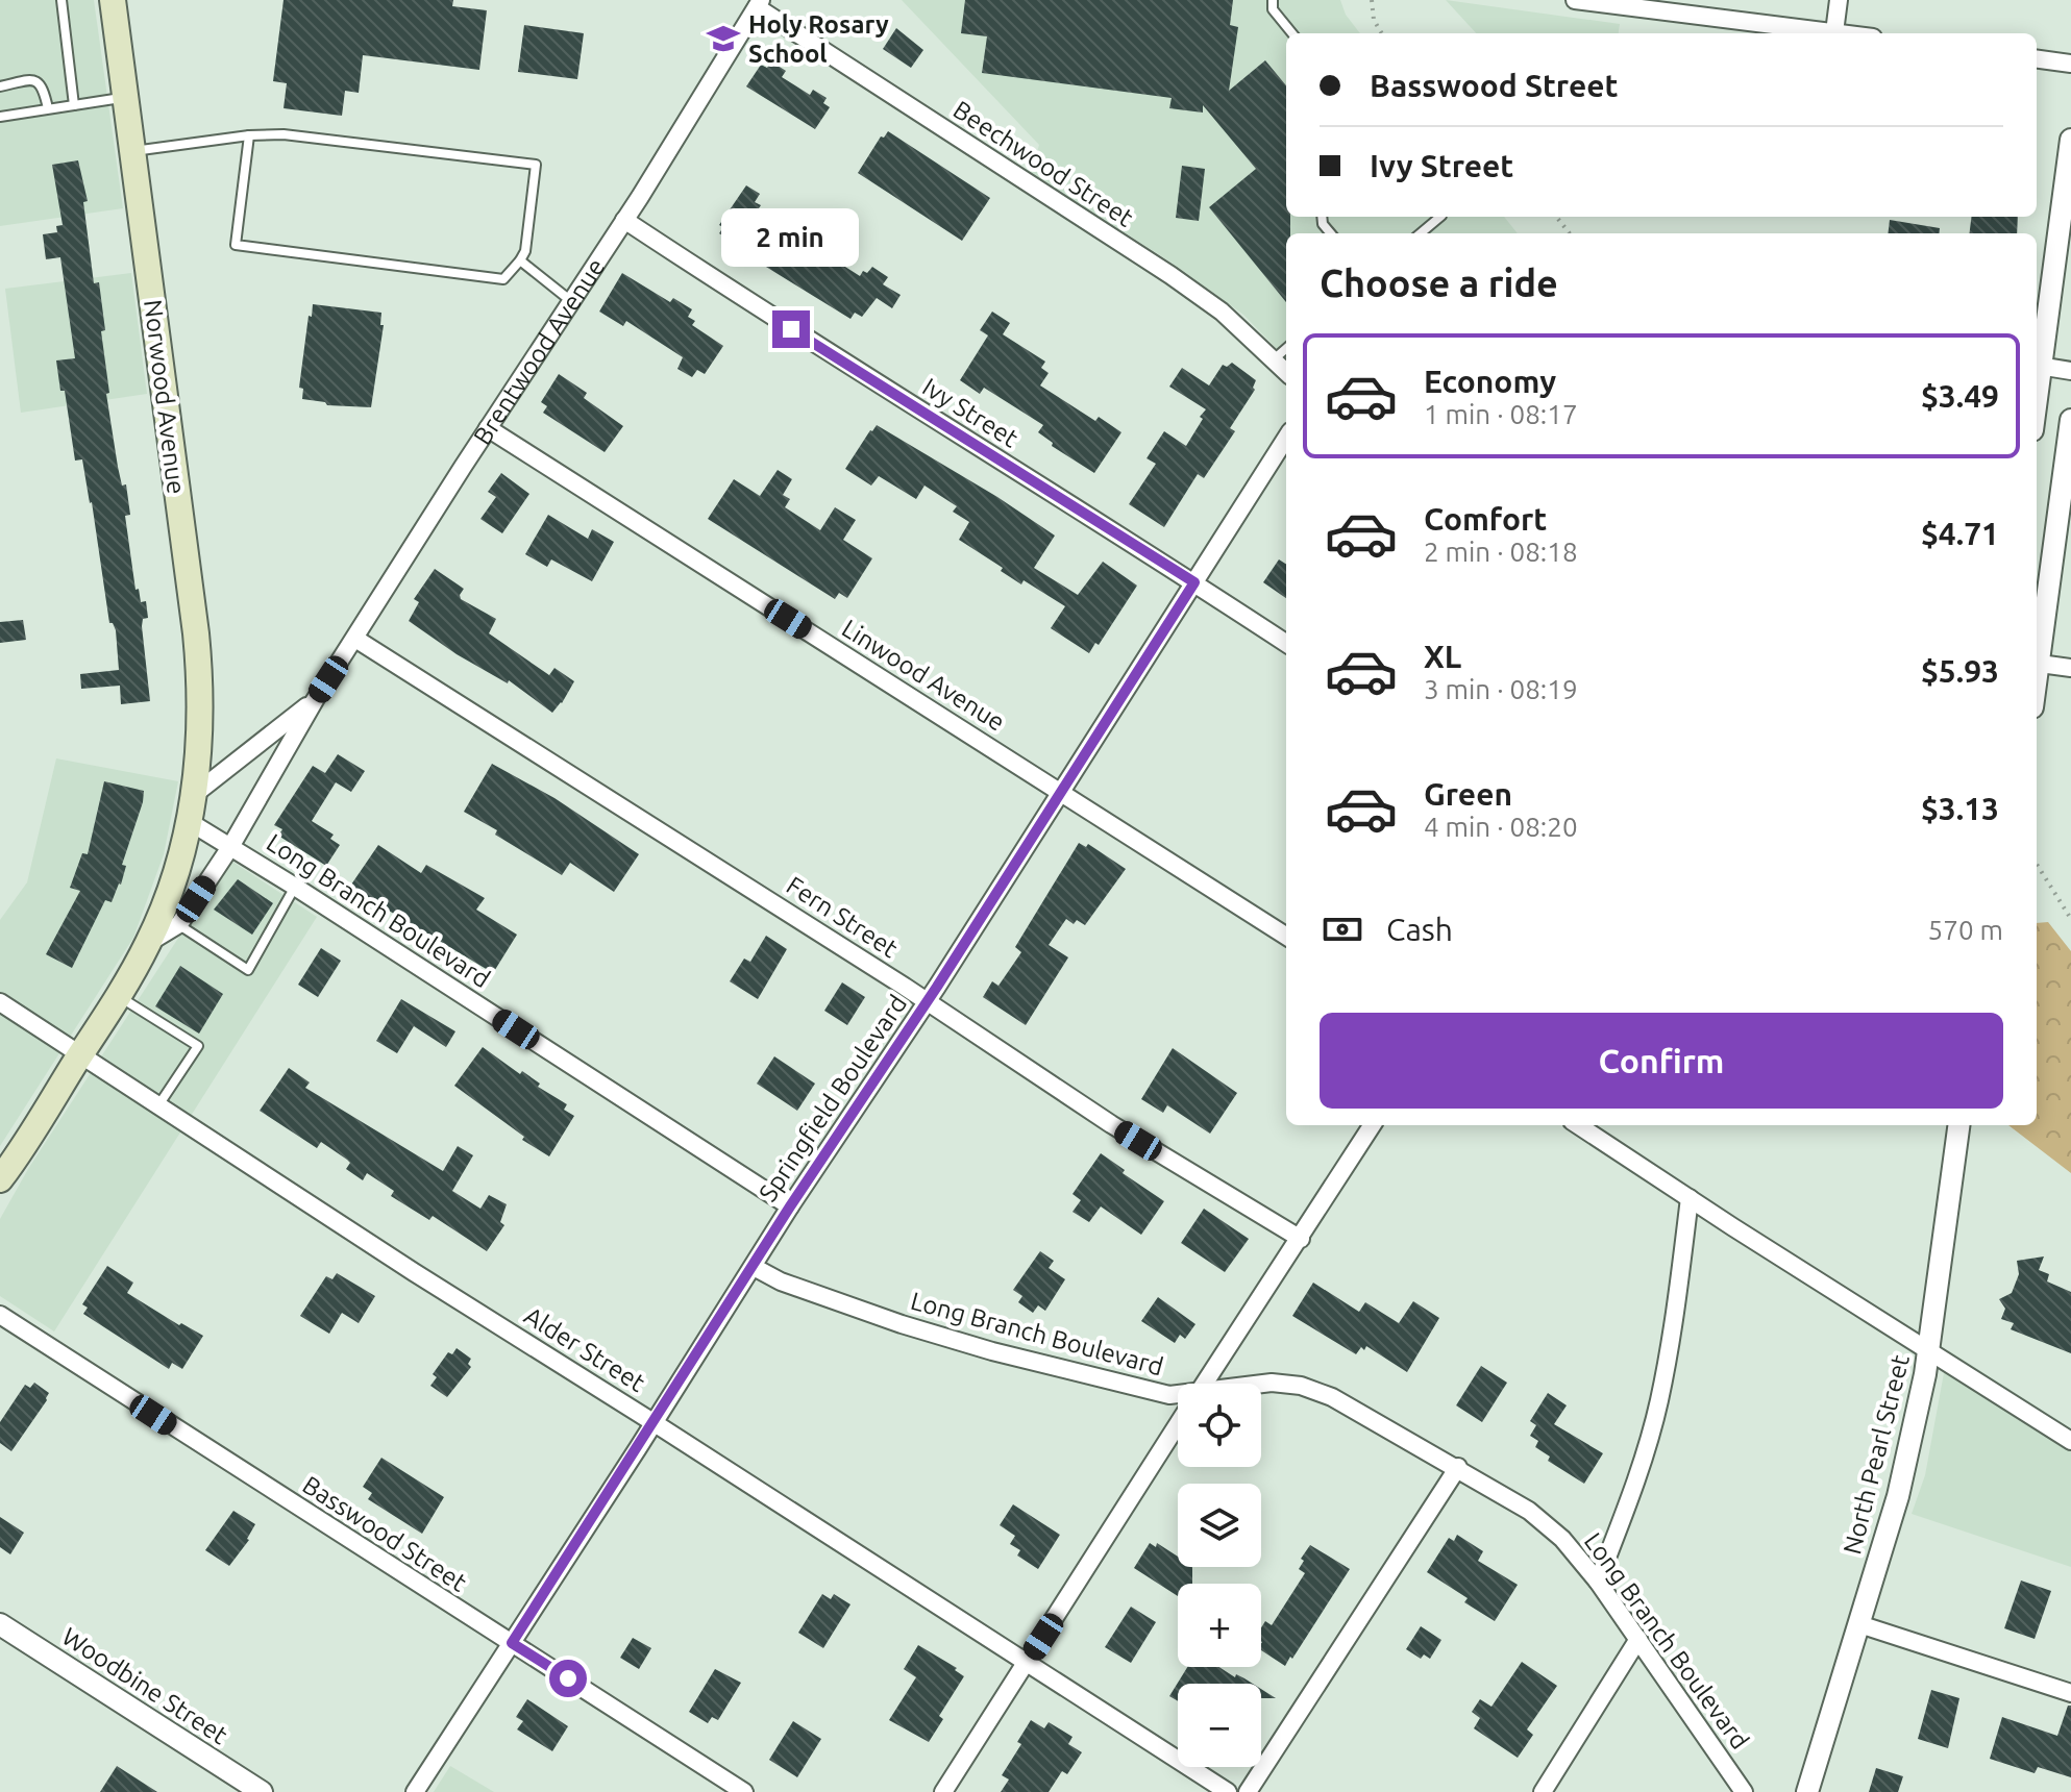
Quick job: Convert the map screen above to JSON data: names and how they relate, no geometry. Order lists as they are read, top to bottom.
{
  "streets": {
    "main road": ["Brentwood Avenue", "Norwood Avenue"],
    "street": [
      "Beechwood Street",
      "Ivy Street",
      "Linwood Avenue",
      "Long Branch Boulevard",
      "Fern Street",
      "Springfield Boulevard",
      "Alder Street",
      "North Pearl Street",
      "Basswood Street",
      "Woodbine Street"
    ]
  },
  "crossings": [
    ["Beechwood Street", "Brentwood Avenue"],
    ["Brentwood Avenue", "Norwood Avenue"],
    ["Brentwood Avenue", "Ivy Street"],
    ["Brentwood Avenue", "Linwood Avenue"],
    ["Brentwood Avenue", "Long Branch Boulevard"],
    ["Brentwood Avenue", "Fern Street"],
    ["Brentwood Avenue", "Alder Street"],
    ["Ivy Street", "Springfield Boulevard"],
    ["Linwood Avenue", "Springfield Boulevard"],
    ["Long Branch Boulevard", "Springfield Boulevard"],
    ["Fern Street", "Springfield Boulevard"],
    ["Springfield Boulevard", "Alder Street"],
    ["Springfield Boulevard", "Basswood Street"]
  ],
  "places": {
    "school or university": ["Holy Rosary School"]
  },
  "page": {
    "banner": ["Basswood Street", "Ivy Street"],
    "bubble": "2 min",
    "heading": "Choose a ride",
    "list": [
      {
        "name": "Economy",
        "note": "1 min · 08:17",
        "value": "$3.49"
      },
      {
        "name": "Comfort",
        "note": "2 min · 08:18",
        "value": "$4.71"
      },
      {
        "name": "XL",
        "note": "3 min · 08:19",
        "value": "$5.93"
      },
      {
        "name": "Green",
        "note": "4 min · 08:20",
        "value": "$3.13"
      }
    ],
    "pay": ["Cash", "570 m"],
    "buttons": "Confirm",
    "map_buttons": ["+", "−"]
  }
}
